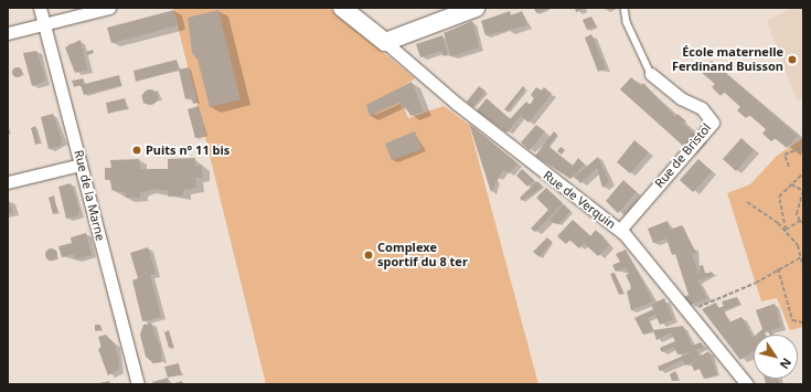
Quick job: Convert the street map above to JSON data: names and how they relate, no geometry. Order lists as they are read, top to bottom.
{
  "streets": {
    "street": ["Rue de Bristol", "Rue de la Marne", "Rue de Verquin"]
  },
  "crossings": [
    ["Rue de Bristol", "Rue de Verquin"]
  ],
  "places": ["École maternelle Ferdinand Buisson", "Puits n° 11 bis", "Complexe sportif du 8 ter"],
  "north": "bottom right"
}
